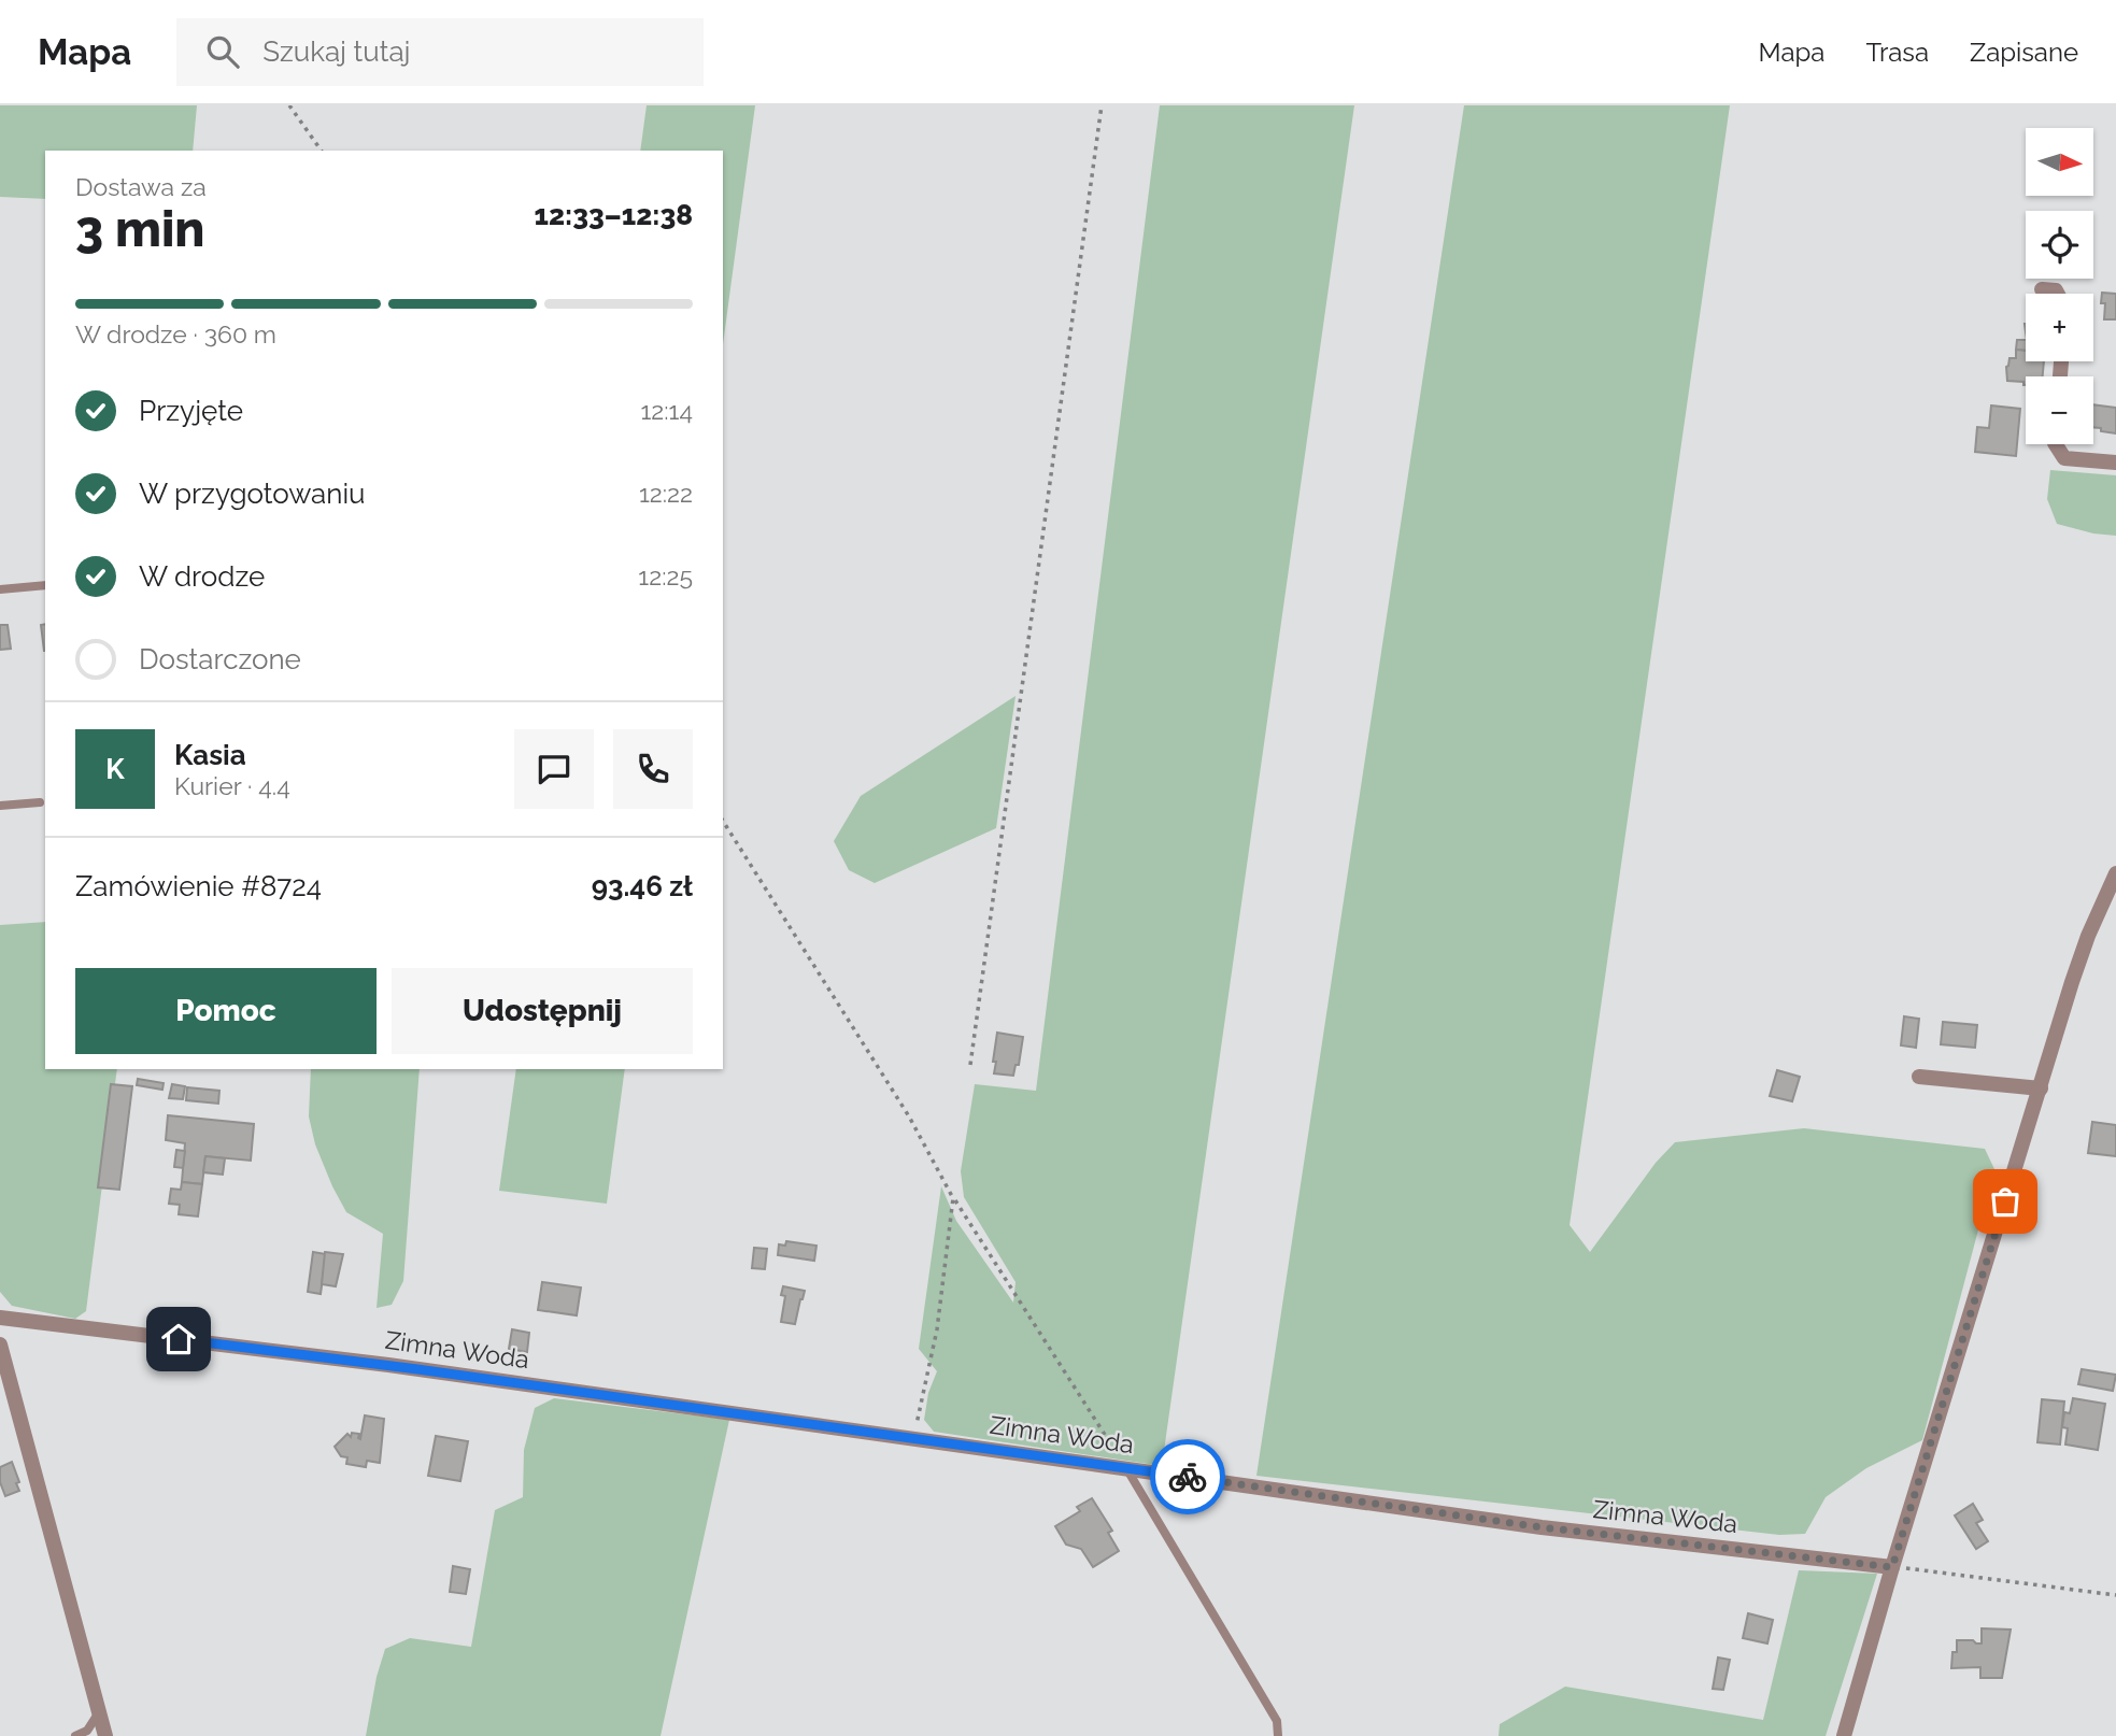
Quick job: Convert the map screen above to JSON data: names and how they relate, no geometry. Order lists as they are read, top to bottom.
{
  "streets": {
    "street": ["Zimna Woda"]
  },
  "north": "right",
  "page": {
    "header": "Mapa",
    "search": "Szukaj tutaj",
    "nav": ["Mapa", "Trasa", "Zapisane"],
    "map_buttons": ["+", "−"],
    "heading": ["3 min", "Dostawa za", "12:33–12:38"],
    "panel": [
      "Kasia",
      "Kurier · 4.4",
      "Zamówienie #8724",
      "93.46 zł"
    ],
    "bar": "W drodze · 360 m",
    "list": [
      ["Przyjęte", "12:14"],
      ["W przygotowaniu", "12:22"],
      ["W drodze", "12:25"],
      "Dostarczone"
    ],
    "round": "K",
    "buttons": ["Pomoc", "Udostępnij"]
  }
}
